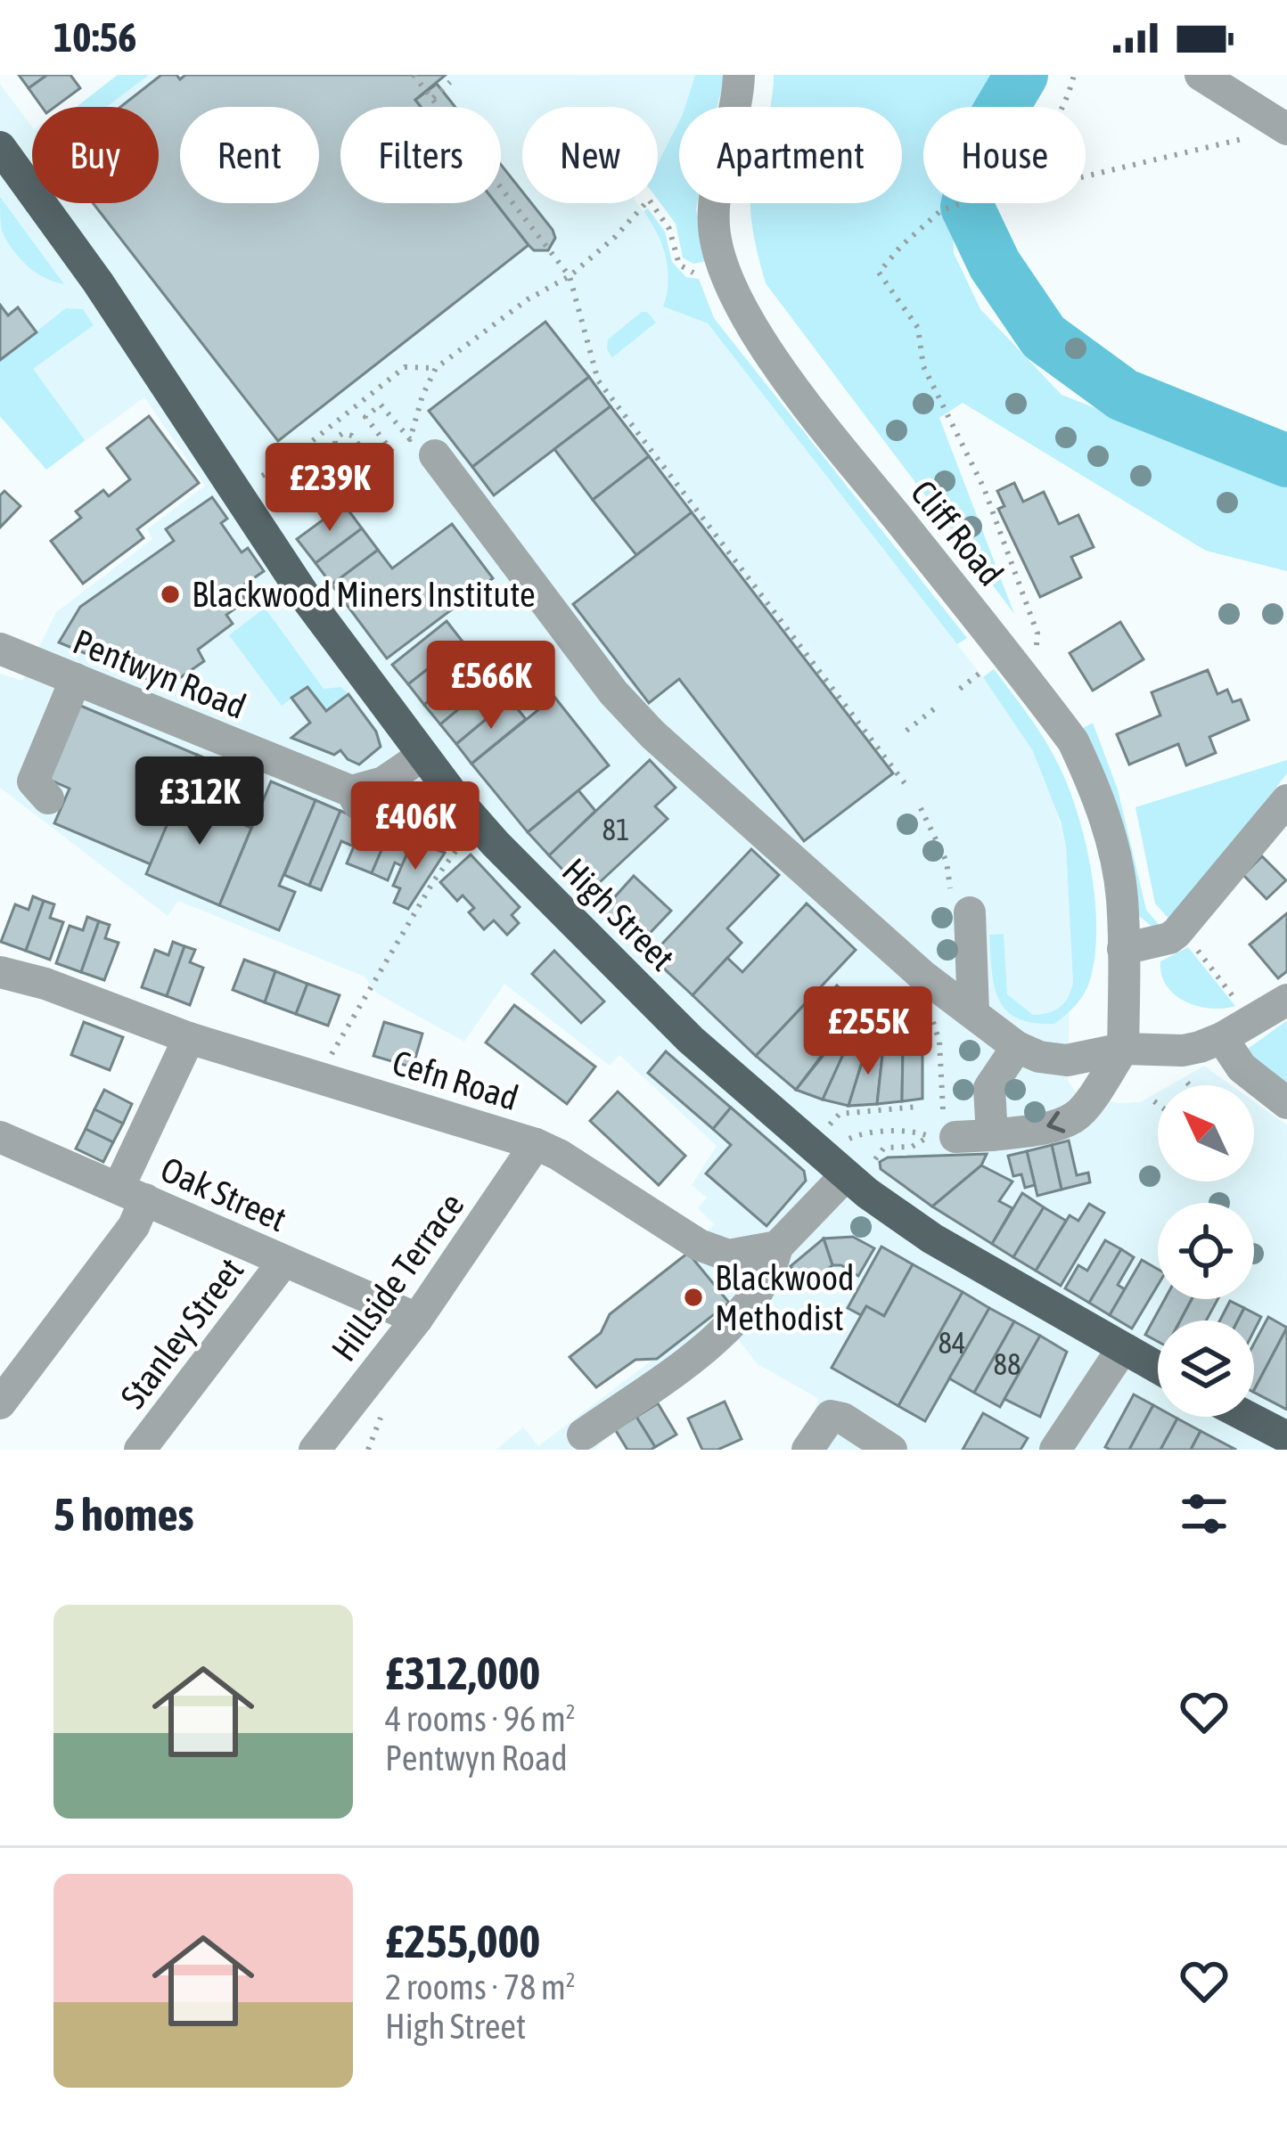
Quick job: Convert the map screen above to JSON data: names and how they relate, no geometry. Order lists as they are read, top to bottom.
{
  "streets": {
    "main road": ["High Street"],
    "street": [
      "Cliff Road",
      "Pentwyn Road",
      "Cefn Road",
      "Oak Street",
      "Hillside Terrace",
      "Stanley Street"
    ]
  },
  "crossings": [
    ["Pentwyn Road", "High Street"],
    ["Cefn Road", "Hillside Terrace"],
    ["Oak Street", "Hillside Terrace"],
    ["Oak Street", "Stanley Street"]
  ],
  "places": ["Blackwood Miners Institute", "Blackwood Methodist"],
  "house_numbers": ["81", "84", "88"],
  "north": "top left",
  "page": {
    "status": "10:56",
    "chip": [
      "Buy",
      "Rent",
      "Filters",
      "New",
      "Apartment",
      "House"
    ],
    "price": [
      "£239K",
      "£566K",
      "£312K",
      "£406K",
      "£255K"
    ],
    "heading": "5 homes",
    "list": [
      {
        "name": "£312,000",
        "note": "4 rooms · 96 m² · Pentwyn Road"
      },
      {
        "name": "£255,000",
        "note": "2 rooms · 78 m² · High Street"
      }
    ]
  }
}
